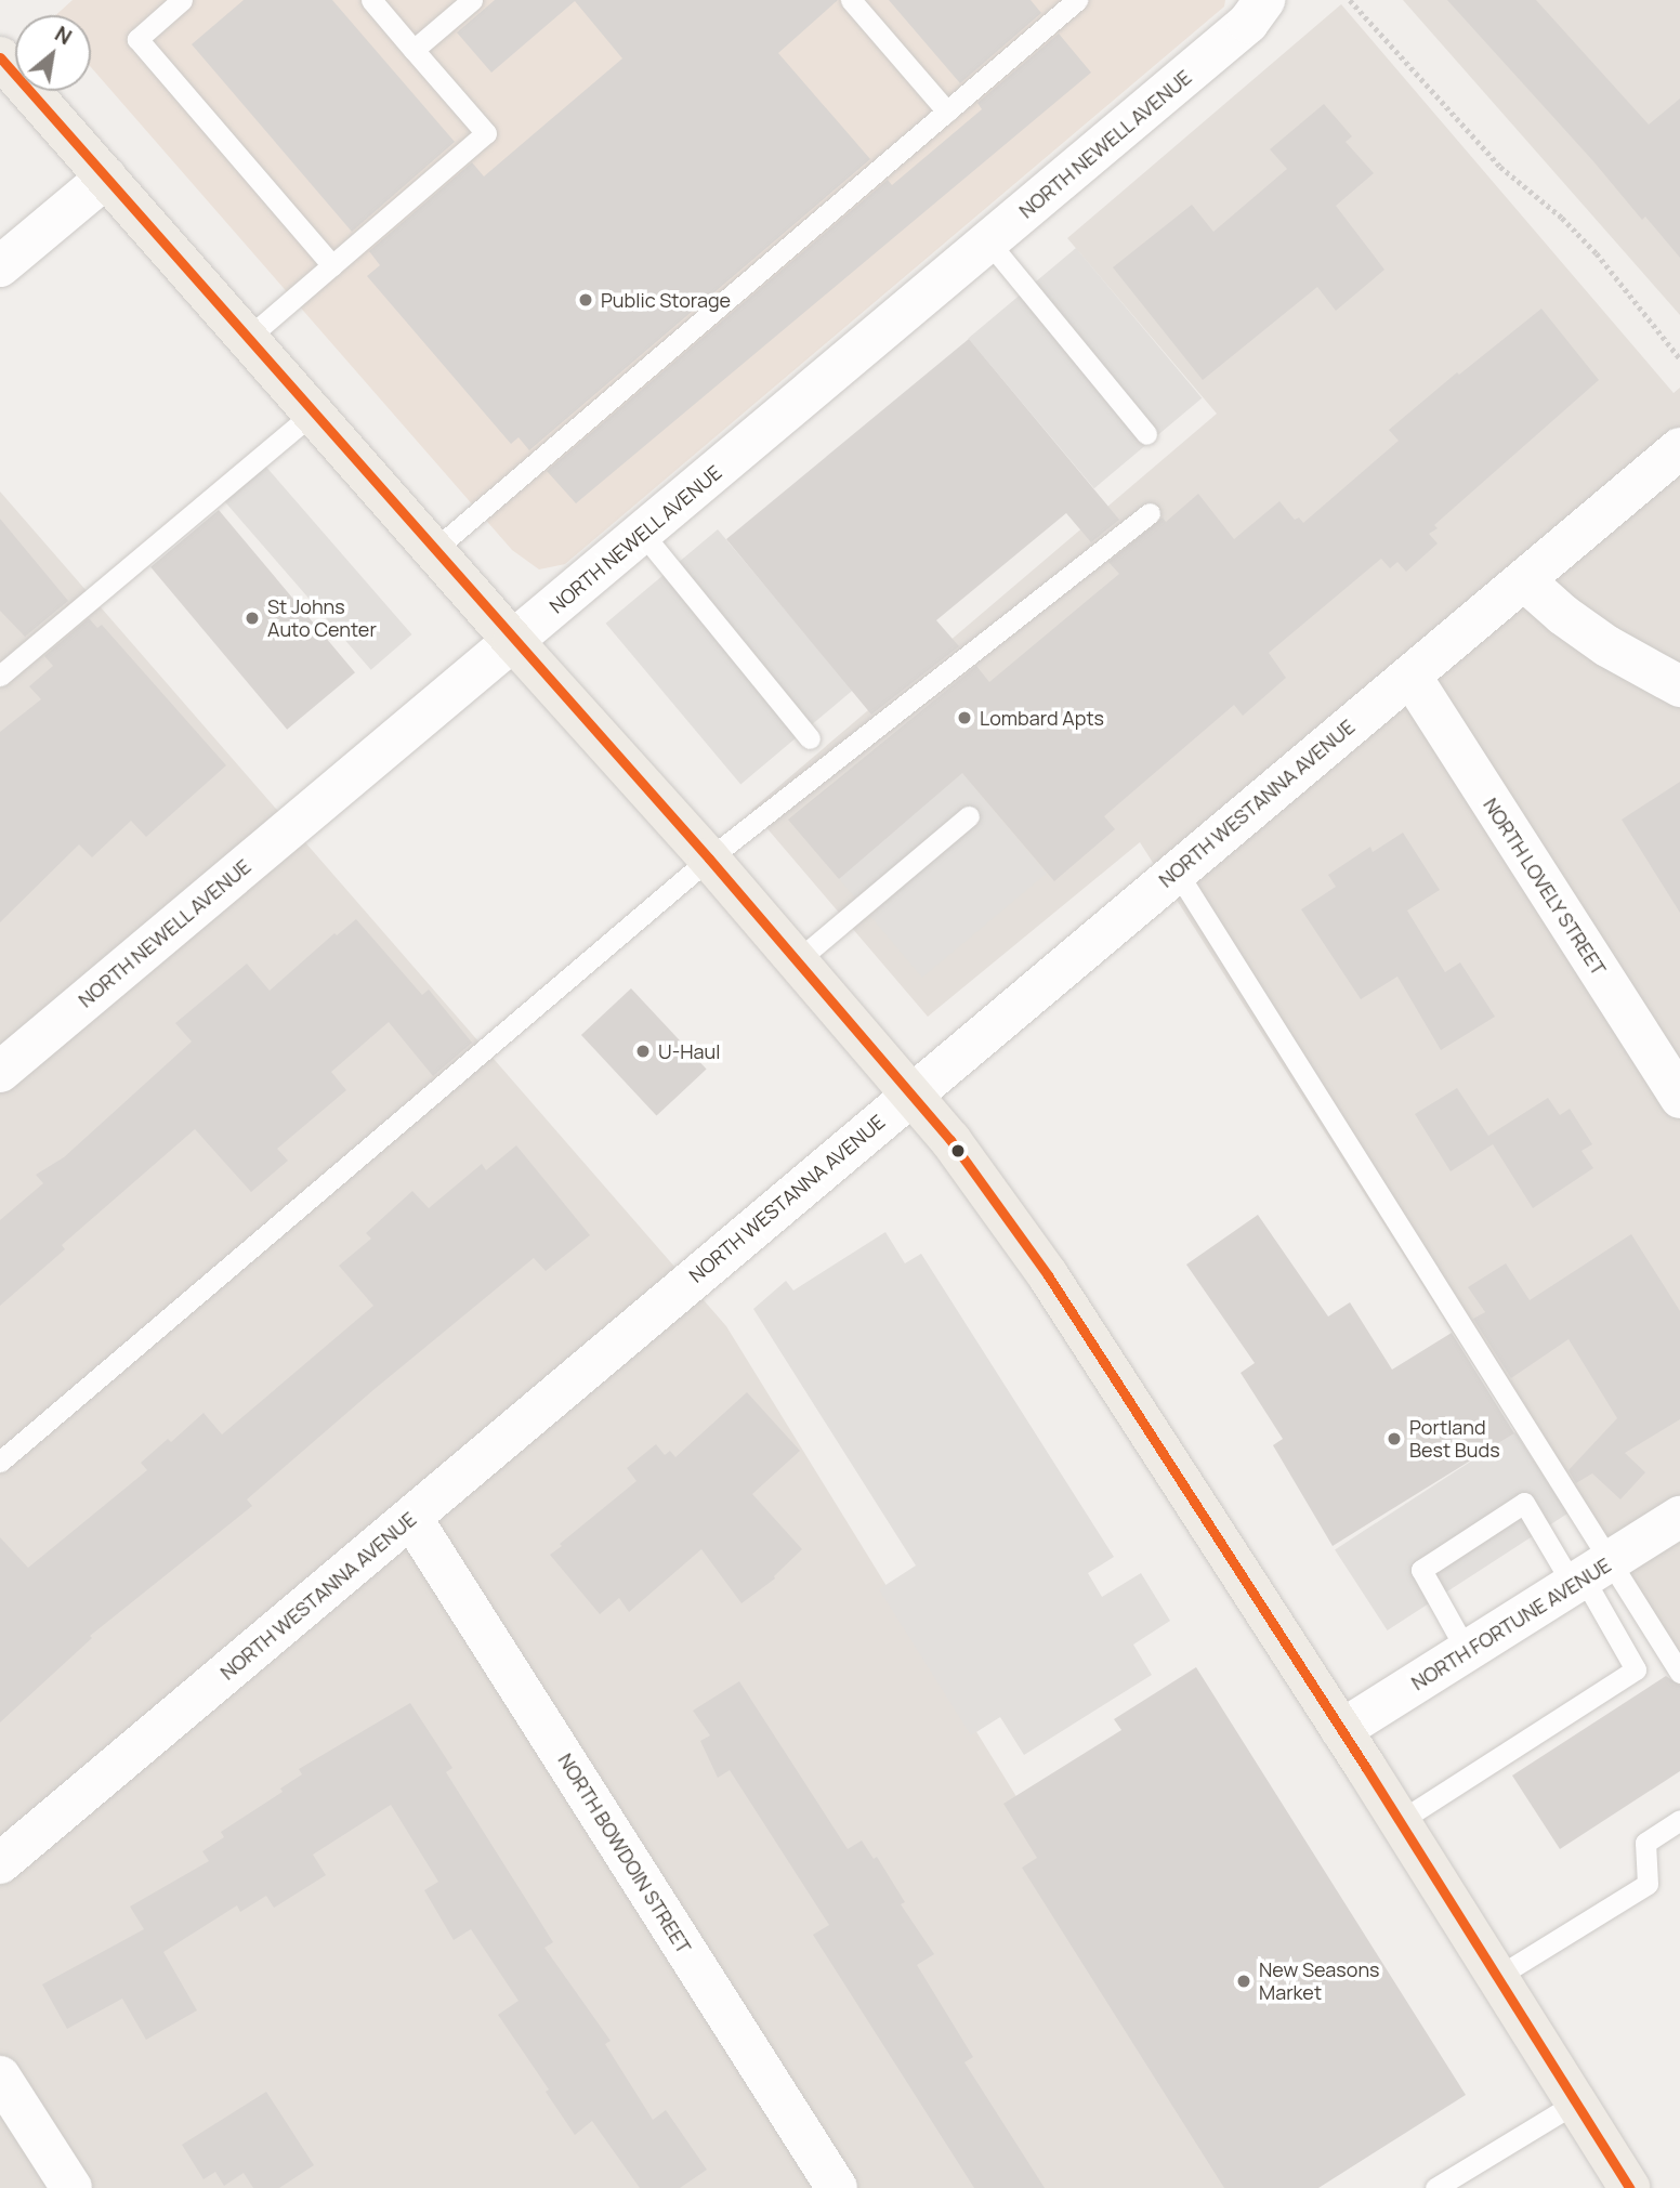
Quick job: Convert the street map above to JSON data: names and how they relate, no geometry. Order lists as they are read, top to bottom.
{
  "streets": {
    "street": [
      "NORTH NEWELL AVENUE",
      "NORTH WESTANNA AVENUE",
      "NORTH LOVELY STREET",
      "NORTH FORTUNE AVENUE",
      "NORTH BOWDOIN STREET"
    ]
  },
  "crossings": [
    ["NORTH WESTANNA AVENUE", "NORTH LOVELY STREET"],
    ["NORTH WESTANNA AVENUE", "NORTH BOWDOIN STREET"]
  ],
  "places": [
    "Public Storage",
    "St Johns Auto Center",
    "Lombard Apts",
    "U-Haul",
    "Portland Best Buds",
    "New Seasons Market"
  ],
  "north": "top right"
}
